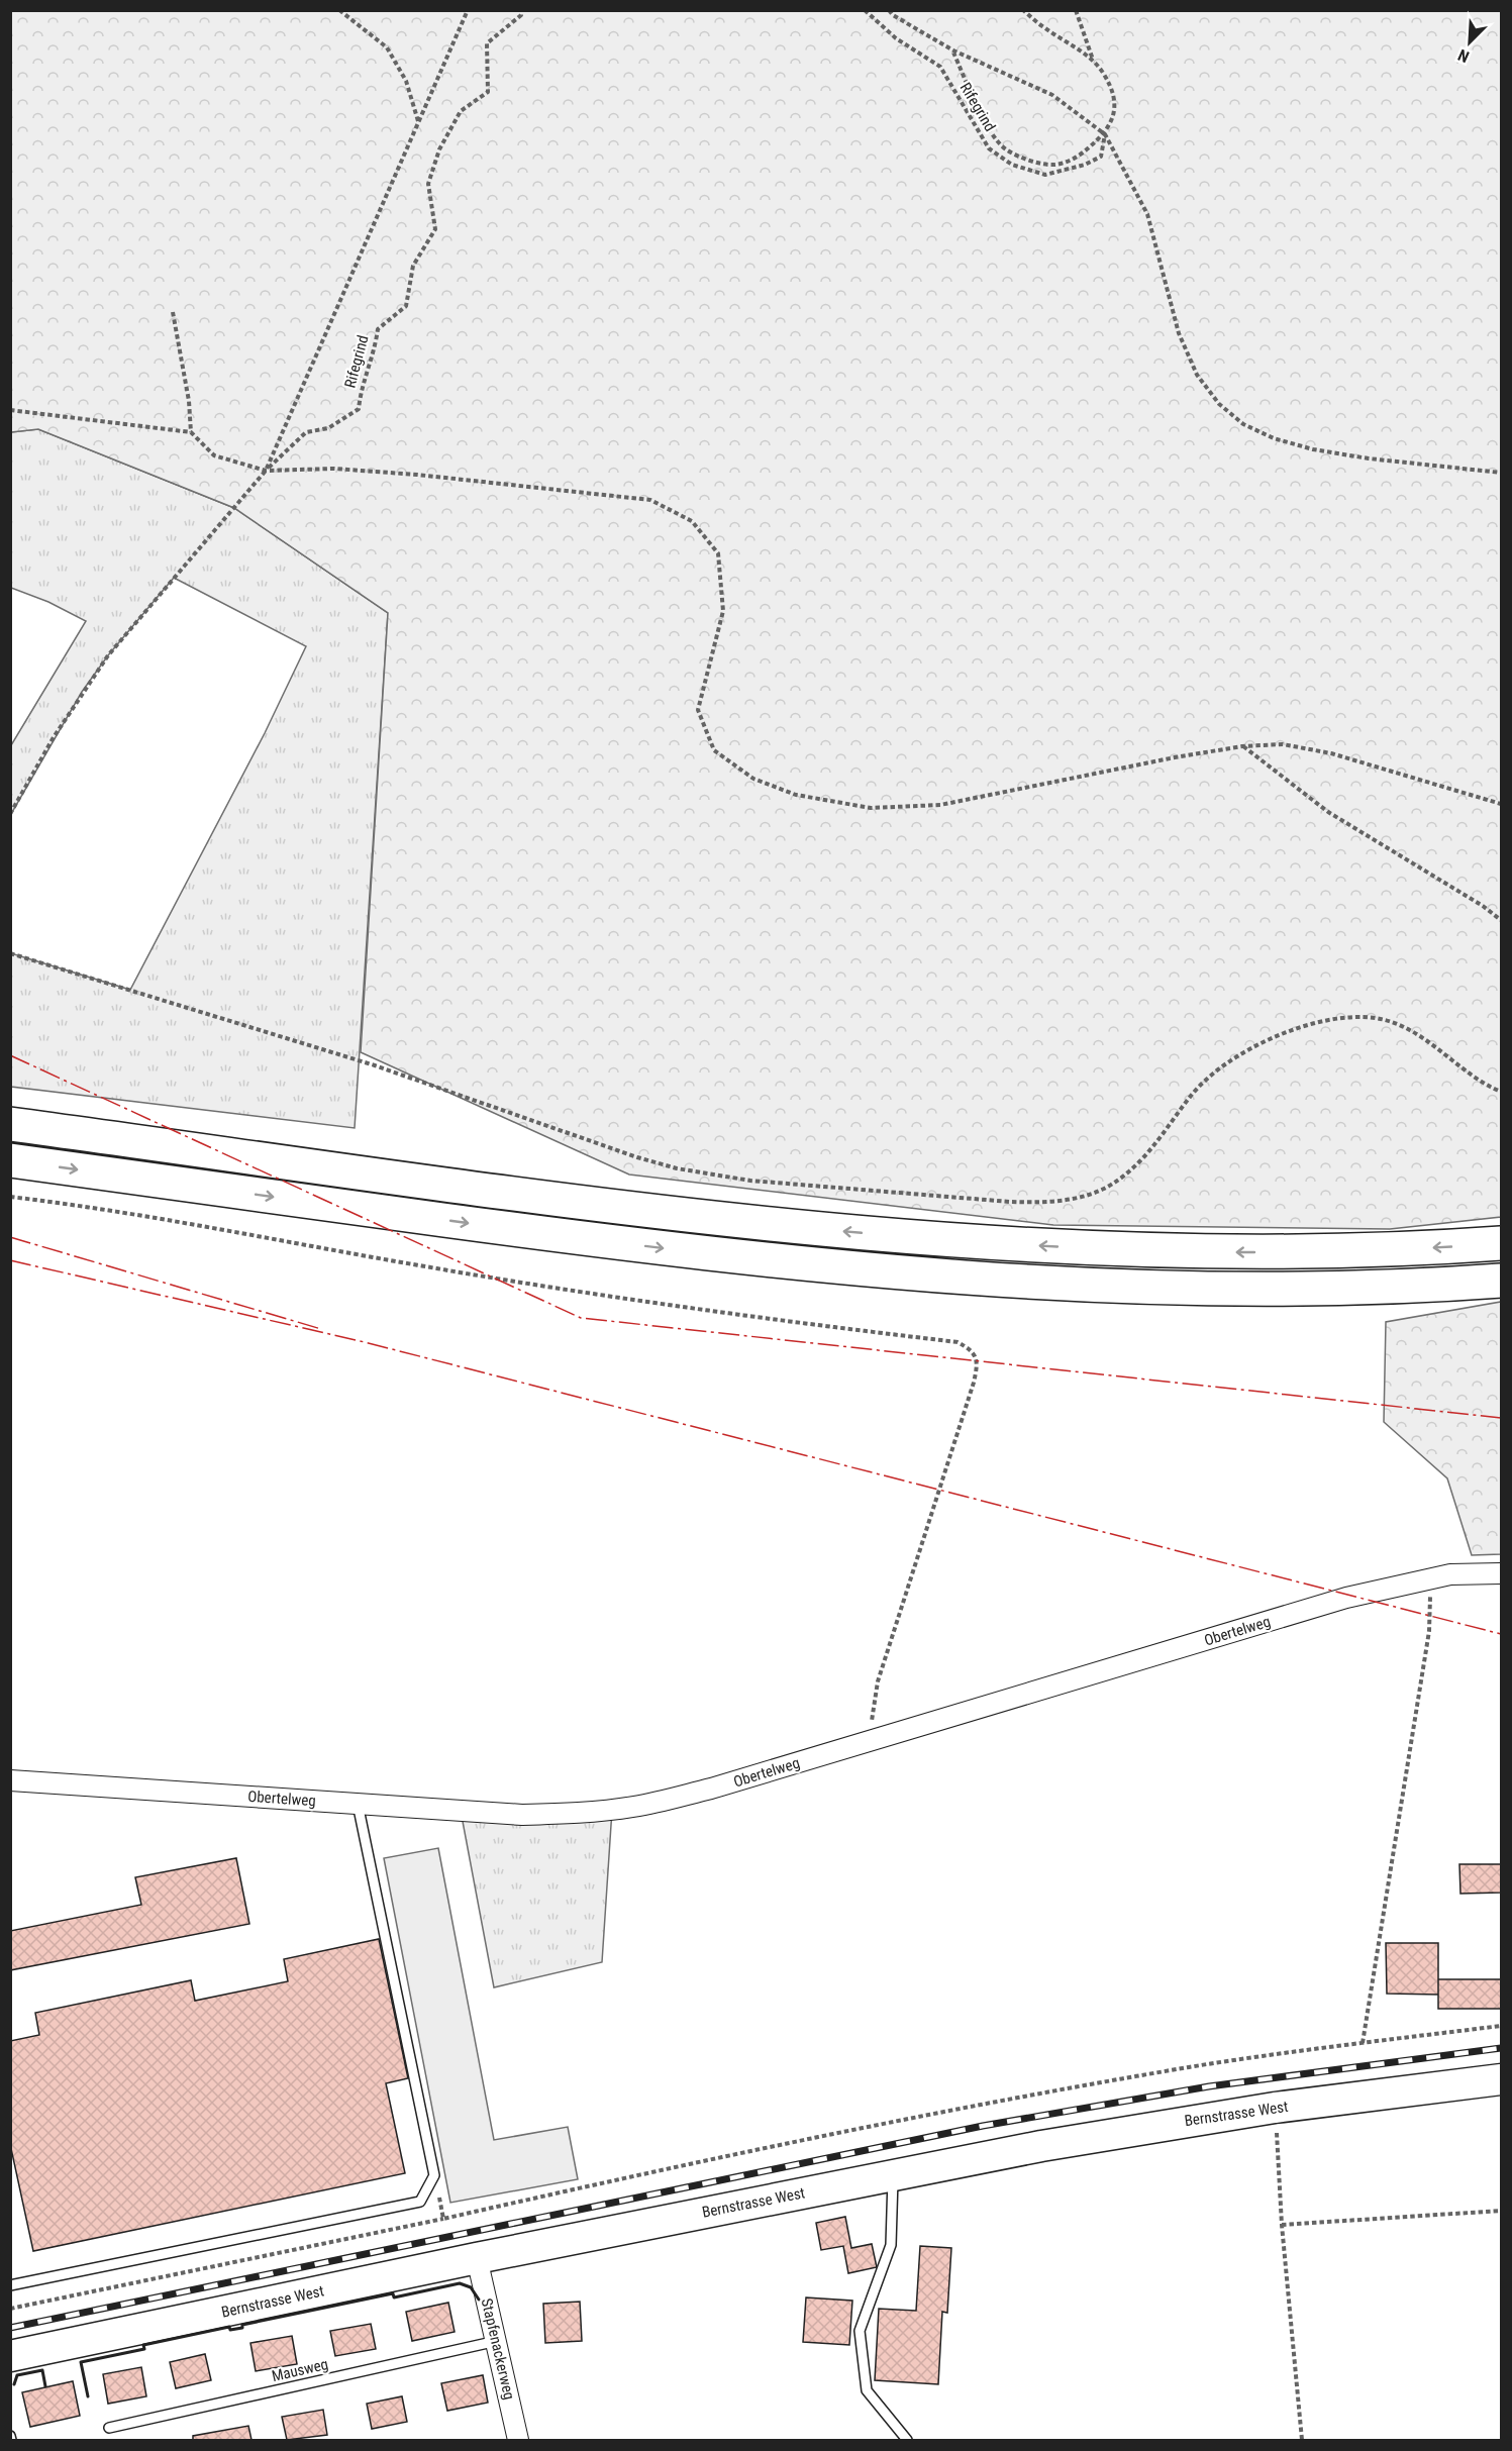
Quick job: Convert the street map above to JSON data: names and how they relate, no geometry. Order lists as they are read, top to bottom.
{
  "streets": {
    "main road": ["Bernstrasse West"],
    "street": ["Obertelweg", "Stapfenackerweg"],
    "lane": ["Mausweg"],
    "path": ["Rifegrind"]
  },
  "crossings": [
    ["Bernstrasse West", "Stapfenackerweg"],
    ["Stapfenackerweg", "Mausweg"]
  ],
  "north": "bottom left"
}
